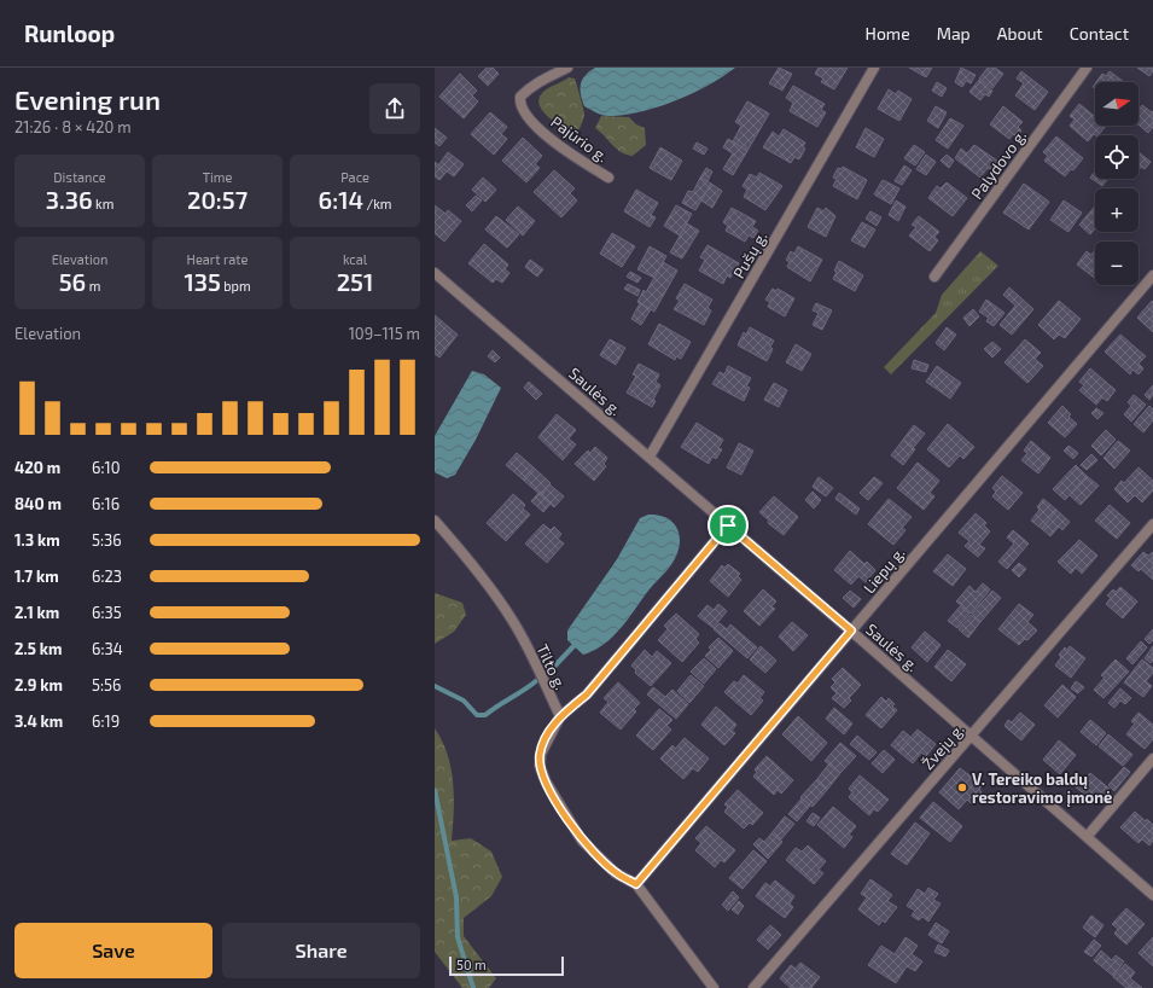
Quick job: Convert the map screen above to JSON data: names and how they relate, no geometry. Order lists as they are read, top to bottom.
{
  "streets": {
    "street": [
      "Pajūrio g.",
      "Palydovo g.",
      "Pušų g.",
      "Saulės g.",
      "Liepų g.",
      "Tilto g.",
      "Žvejų g."
    ]
  },
  "crossings": [
    ["Pušų g.", "Saulės g."],
    ["Saulės g.", "Liepų g."],
    ["Saulės g.", "Žvejų g."]
  ],
  "places": ["V. Tereiko baldų restoravimo įmonė"],
  "scale_bar": "50 m",
  "north": "right",
  "page": {
    "header": "Runloop",
    "nav": [
      "Home",
      "Map",
      "About",
      "Contact"
    ],
    "heading": ["Evening run", "21:26 · 8 × 420 m"],
    "map_buttons": ["+", "−"],
    "stats": [
      ["Distance", "3.36 km"],
      ["Time", "20:57"],
      ["Pace", "6:14 /km"],
      ["Elevation", "56 m"],
      ["Heart rate", "135 bpm"],
      ["kcal", "251"]
    ],
    "chart": ["Elevation", "109–115 m"],
    "list": [
      {
        "name": "420 m",
        "note": "6:10"
      },
      {
        "name": "840 m",
        "note": "6:16"
      },
      {
        "name": "1.3 km",
        "note": "5:36"
      },
      {
        "name": "1.7 km",
        "note": "6:23"
      },
      {
        "name": "2.1 km",
        "note": "6:35"
      },
      {
        "name": "2.5 km",
        "note": "6:34"
      },
      {
        "name": "2.9 km",
        "note": "5:56"
      },
      {
        "name": "3.4 km",
        "note": "6:19"
      }
    ],
    "buttons": ["Save", "Share"],
    "scale": "50 m"
  }
}
